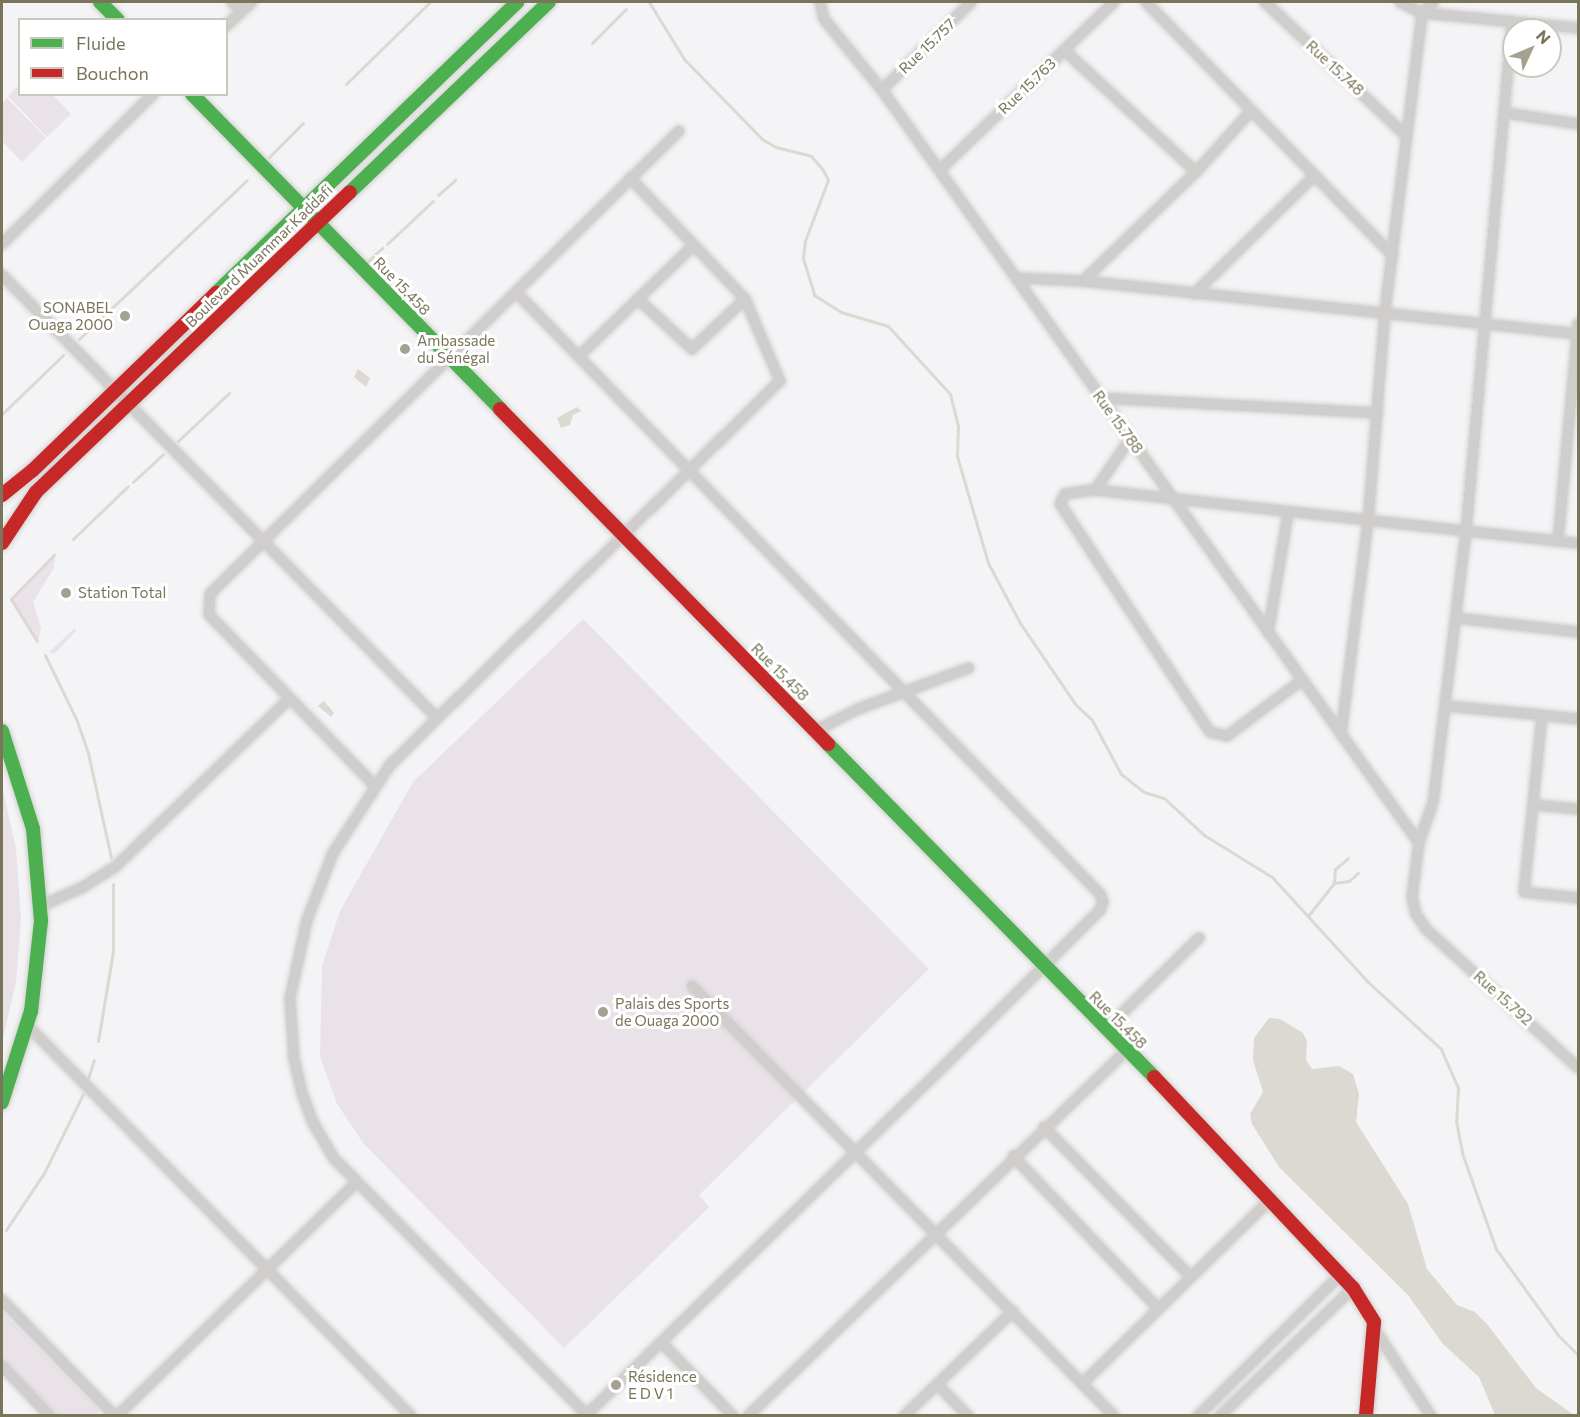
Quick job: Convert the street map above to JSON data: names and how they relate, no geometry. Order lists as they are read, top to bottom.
{
  "streets": {
    "main road": ["Boulevard Muammar Kaddafi", "Rue 15.458"],
    "street": [
      "Rue 15.757",
      "Rue 15.748",
      "Rue 15.763",
      "Rue 15.788",
      "Rue 15.792"
    ]
  },
  "crossings": [
    ["Rue 15.757", "Rue 15.788"],
    ["Rue 15.763", "Rue 15.788"],
    ["Boulevard Muammar Kaddafi", "Rue 15.458"],
    ["Rue 15.788", "Rue 15.792"]
  ],
  "places": [
    "SONABEL Ouaga 2000",
    "Ambassade du Sénégal",
    "Station Total",
    "Palais des Sports de Ouaga 2000",
    "Résidence E D V 1"
  ],
  "legend": ["Fluide", "Bouchon"],
  "north": "top right"
}
